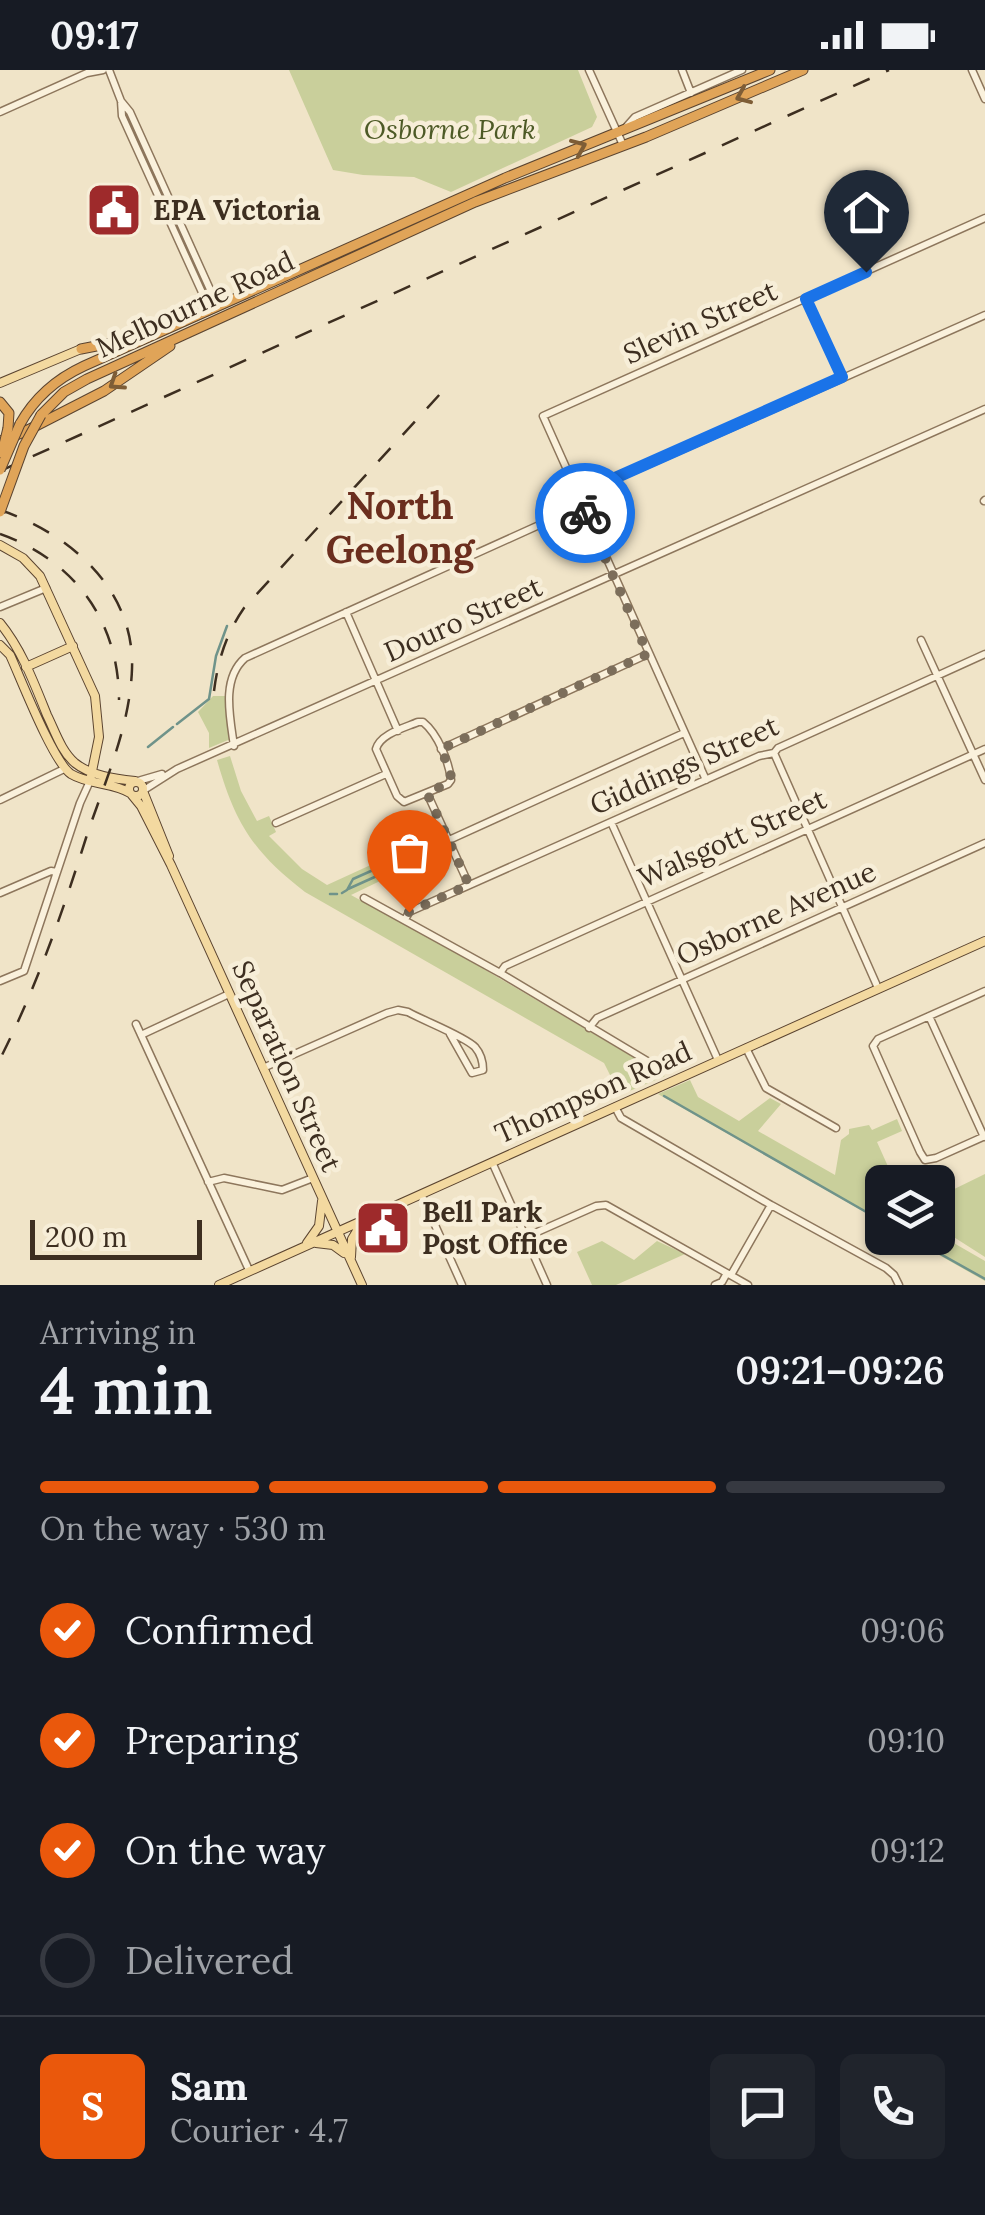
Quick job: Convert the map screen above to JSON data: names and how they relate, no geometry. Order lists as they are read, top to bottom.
{
  "streets": {
    "highway": ["Melbourne Road"],
    "main road": ["Separation Street", "Thompson Road"],
    "street": [
      "Slevin Street",
      "Douro Street",
      "Giddings Street",
      "Walsgott Street",
      "Osborne Avenue"
    ]
  },
  "crossings": [
    ["Douro Street", "Separation Street"],
    ["Separation Street", "Thompson Road"]
  ],
  "districts": ["North Geelong"],
  "parks": ["Osborne Park"],
  "places": {
    "public building": ["EPA Victoria", "Bell Park Post Office"]
  },
  "scale_bar": "200 m",
  "page": {
    "status": "09:17",
    "scale": "200 m",
    "heading": ["4 min", "Arriving in", "09:21–09:26"],
    "panel": ["Sam", "Courier · 4.7"],
    "bar": "On the way · 530 m",
    "list": [
      ["Confirmed", "09:06"],
      ["Preparing", "09:10"],
      ["On the way", "09:12"],
      "Delivered"
    ],
    "round": "S"
  }
}
